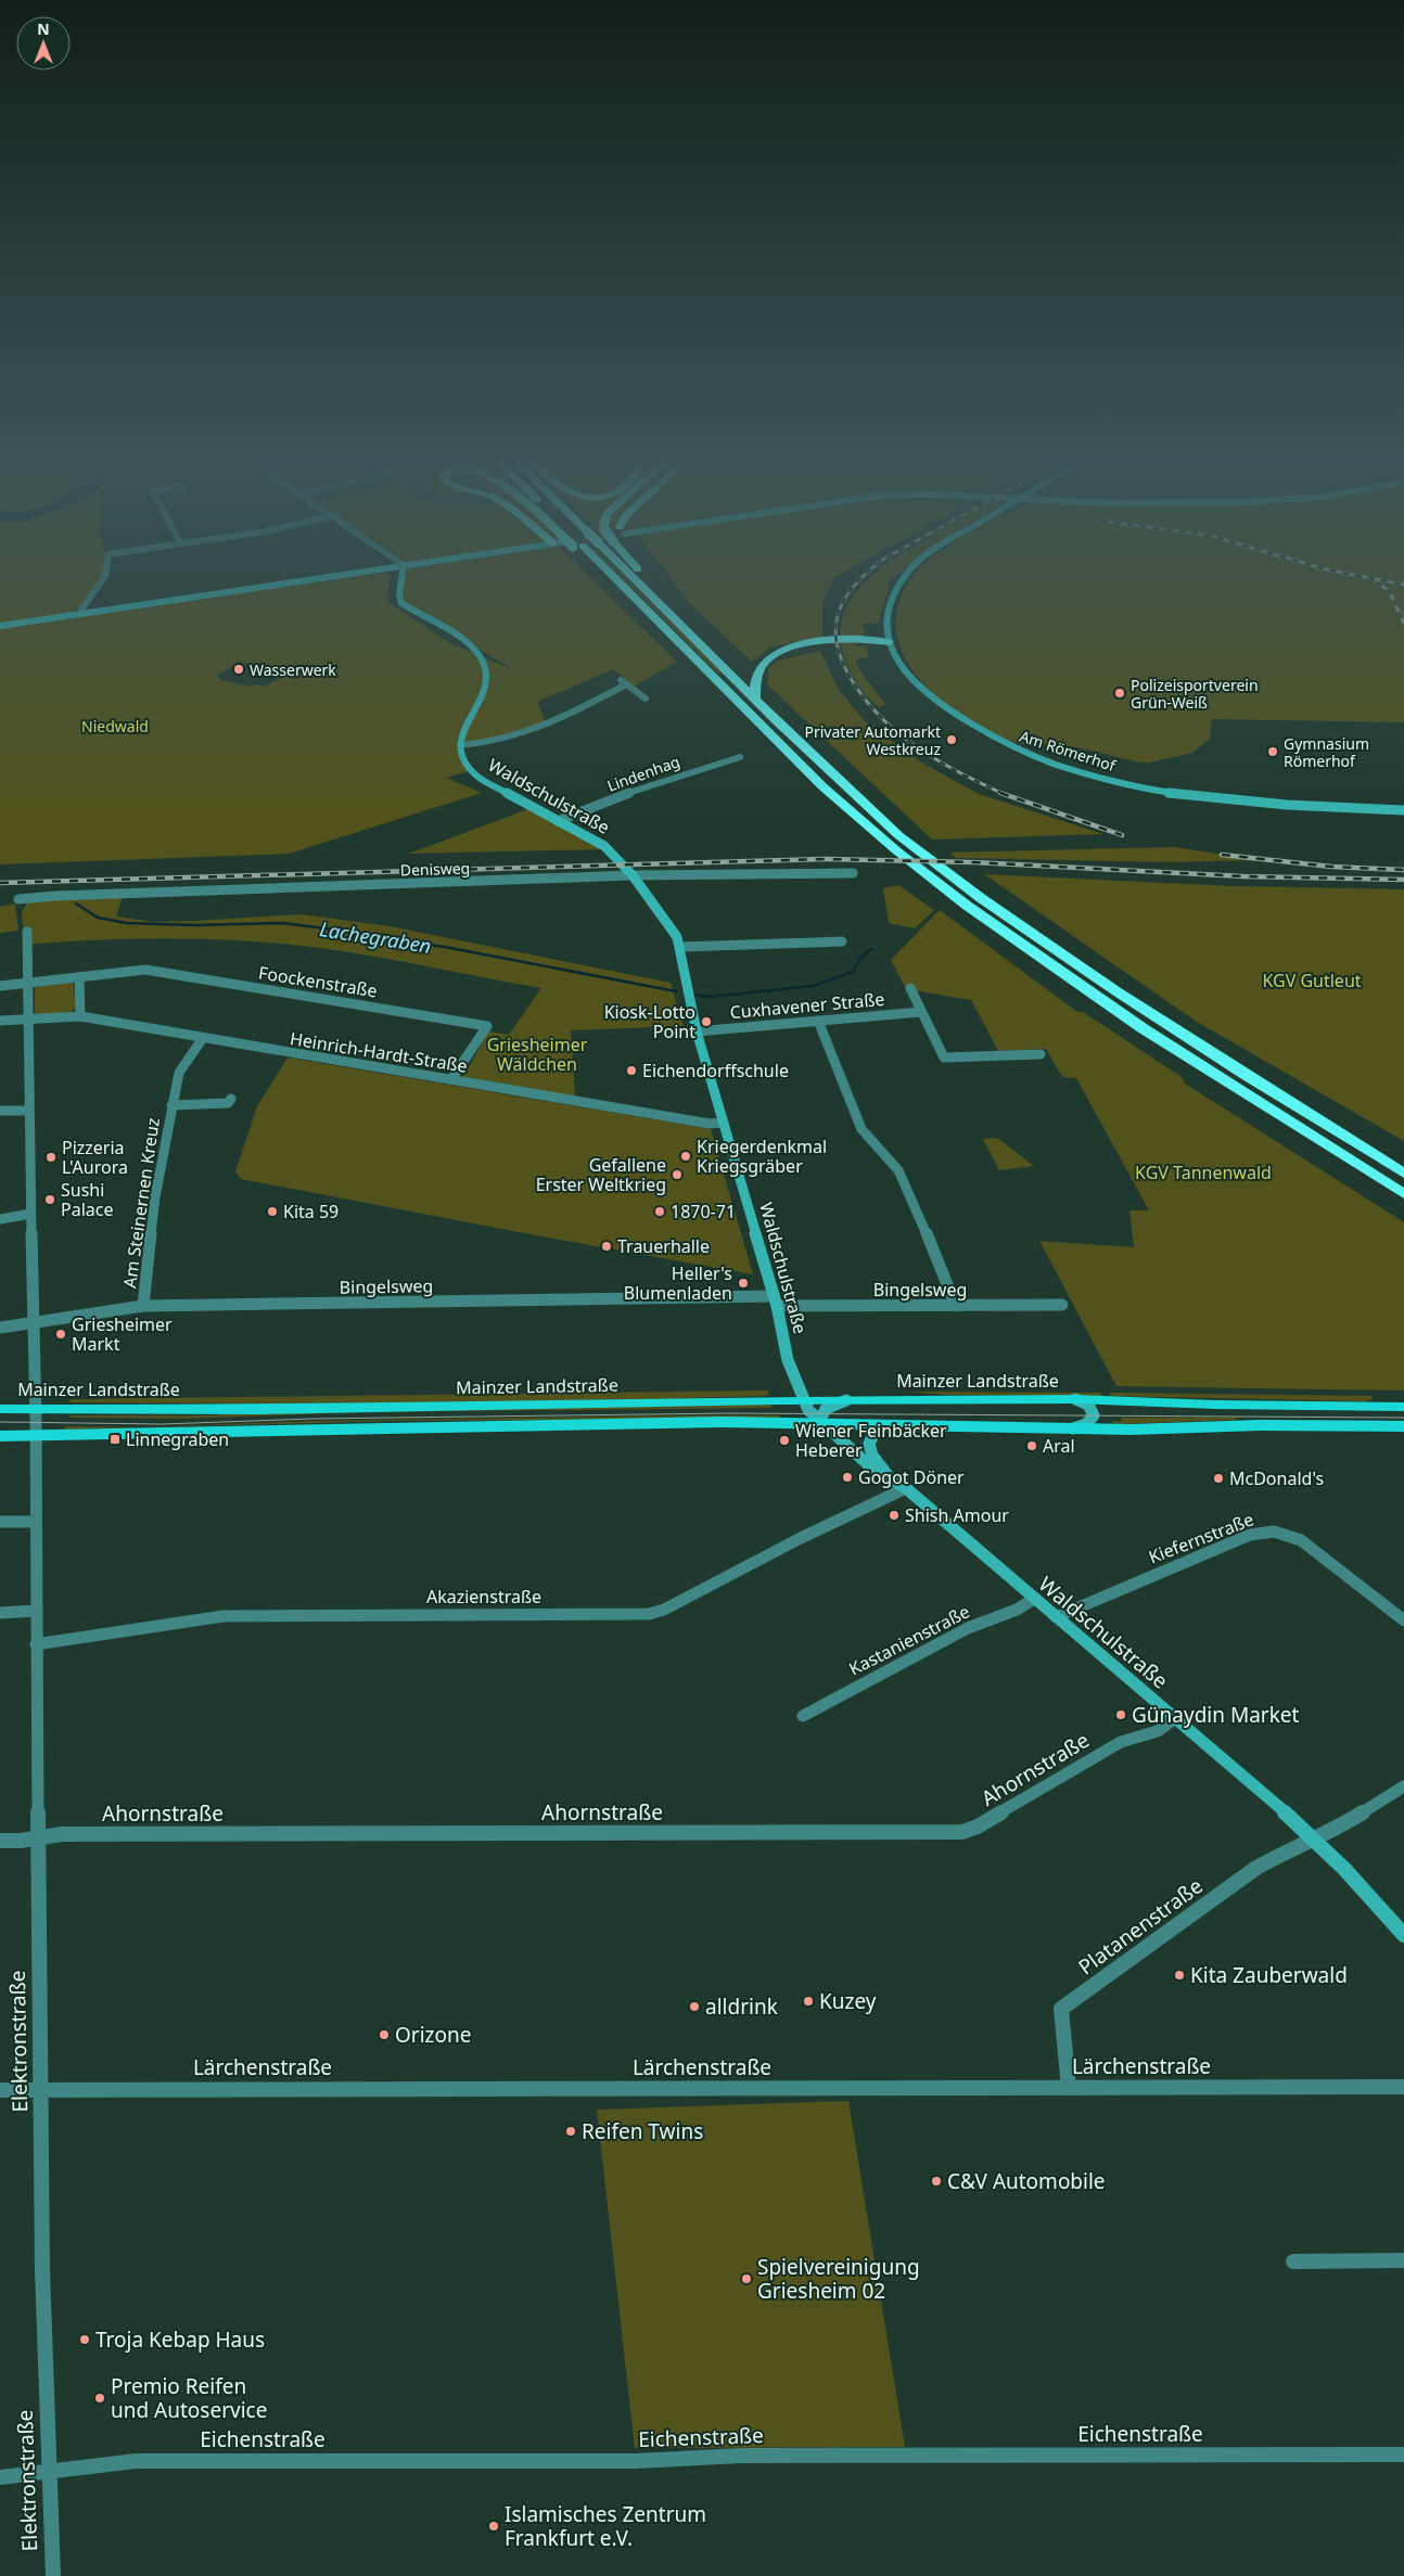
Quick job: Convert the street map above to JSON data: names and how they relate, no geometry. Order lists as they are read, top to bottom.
{
  "streets": {
    "main road": ["Mainzer Landstraße"],
    "street": [
      "Am Römerhof",
      "Lindenhag",
      "Waldschulstraße",
      "Denisweg",
      "Foockenstraße",
      "Cuxhavener Straße",
      "Heinrich-Hardt-Straße",
      "Am Steinernen Kreuz",
      "Bingelsweg",
      "Kiefernstraße",
      "Akazienstraße",
      "Kastanienstraße",
      "Ahornstraße",
      "Platanenstraße",
      "Elektronstraße",
      "Lärchenstraße",
      "Eichenstraße"
    ]
  },
  "crossings": [
    ["Lindenhag", "Waldschulstraße"],
    ["Waldschulstraße", "Denisweg"],
    ["Waldschulstraße", "Cuxhavener Straße"],
    ["Waldschulstraße", "Heinrich-Hardt-Straße"],
    ["Waldschulstraße", "Bingelsweg"],
    ["Waldschulstraße", "Mainzer Landstraße"],
    ["Waldschulstraße", "Kiefernstraße"],
    ["Waldschulstraße", "Akazienstraße"],
    ["Waldschulstraße", "Kastanienstraße"],
    ["Waldschulstraße", "Ahornstraße"],
    ["Waldschulstraße", "Platanenstraße"],
    ["Foockenstraße", "Heinrich-Hardt-Straße"],
    ["Foockenstraße", "Elektronstraße"],
    ["Heinrich-Hardt-Straße", "Am Steinernen Kreuz"],
    ["Heinrich-Hardt-Straße", "Elektronstraße"],
    ["Am Steinernen Kreuz", "Bingelsweg"],
    ["Bingelsweg", "Elektronstraße"],
    ["Mainzer Landstraße", "Elektronstraße"],
    ["Akazienstraße", "Elektronstraße"],
    ["Ahornstraße", "Elektronstraße"],
    ["Platanenstraße", "Lärchenstraße"],
    ["Elektronstraße", "Lärchenstraße"],
    ["Elektronstraße", "Eichenstraße"]
  ],
  "water": ["Lachegraben"],
  "parks": [
    "Niedwald",
    "KGV Gutleut",
    "Griesheimer Wäldchen",
    "KGV Tannenwald"
  ],
  "places": {
    "other": [
      "Wasserwerk",
      "Polizeisportverein Grün-Weiß",
      "Privater Automarkt Westkreuz",
      "Gymnasium Römerhof",
      "Kiosk-Lotto Point",
      "Eichendorffschule",
      "Kriegerdenkmal Kriegsgräber",
      "Pizzeria L'Aurora",
      "Gefallene Erster Weltkrieg",
      "Sushi Palace",
      "Kita 59",
      "1870-71",
      "Trauerhalle",
      "Heller's Blumenladen",
      "Griesheimer Markt",
      "Wiener Feinbäcker Heberer",
      "Aral",
      "Gogot Döner",
      "McDonald's",
      "Shish Amour",
      "Günaydin Market",
      "Kita Zauberwald",
      "Kuzey",
      "alldrink",
      "Orizone",
      "Reifen Twins",
      "C&V Automobile",
      "Spielvereinigung Griesheim 02",
      "Troja Kebap Haus",
      "Premio Reifen und Autoservice",
      "Islamisches Zentrum Frankfurt e.V."
    ],
    "transit": ["Linnegraben"]
  },
  "north": "top"
}
